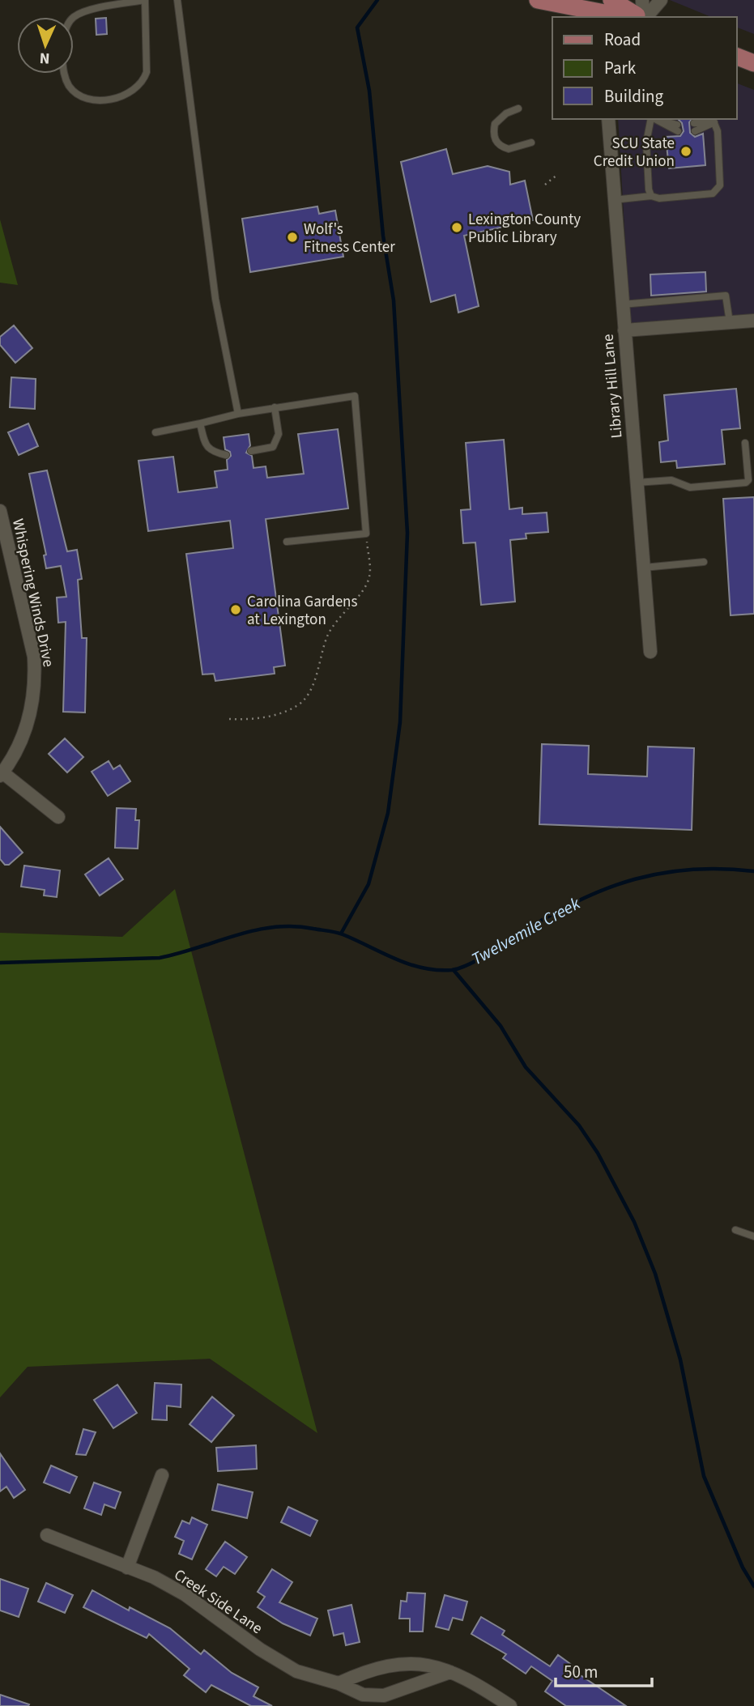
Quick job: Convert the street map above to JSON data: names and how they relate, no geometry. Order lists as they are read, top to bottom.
{
  "streets": {
    "street": ["Library Hill Lane", "Whispering Winds Drive", "Creek Side Lane"]
  },
  "water": ["Twelvemile Creek"],
  "places": [
    "SCU State Credit Union",
    "Lexington County Public Library",
    "Wolf's Fitness Center",
    "Carolina Gardens at Lexington"
  ],
  "legend": ["Road", "Park", "Building"],
  "scale_bar": "50 m",
  "north": "bottom"
}
